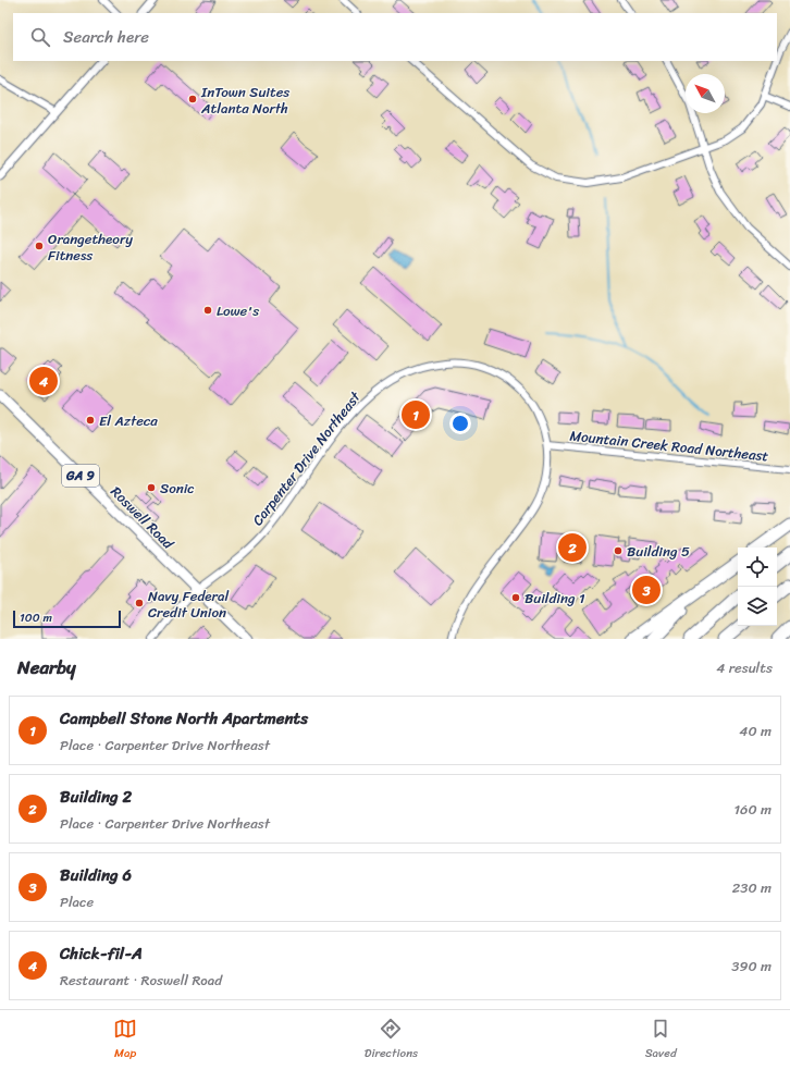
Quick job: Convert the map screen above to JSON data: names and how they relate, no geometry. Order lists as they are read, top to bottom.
{
  "streets": {
    "main road": ["GA 9", "Roswell Road"],
    "street": ["Mountain Creek Road Northeast", "Carpenter Drive Northeast"]
  },
  "crossings": [
    ["Mountain Creek Road Northeast", "Carpenter Drive Northeast"],
    ["Carpenter Drive Northeast", "Roswell Road"]
  ],
  "places": [
    "InTown Suites Atlanta North",
    "Orangetheory Fitness",
    "Lowe's",
    "El Azteca",
    "Sonic",
    "Building 5",
    "Building 1",
    "Navy Federal Credit Union"
  ],
  "scale_bar": "100 m",
  "north": "top left",
  "page": {
    "search": "Search here",
    "pins": [
      "4",
      "1",
      "2",
      "3"
    ],
    "scale": "100 m",
    "heading": ["Nearby", "4 results"],
    "list": [
      {
        "mark": "1",
        "name": "Campbell Stone North Apartments",
        "note": "Place · Carpenter Drive Northeast",
        "value": "40 m"
      },
      {
        "mark": "2",
        "name": "Building 2",
        "note": "Place · Carpenter Drive Northeast",
        "value": "160 m"
      },
      {
        "mark": "3",
        "name": "Building 6",
        "note": "Place",
        "value": "230 m"
      },
      {
        "mark": "4",
        "name": "Chick-fil-A",
        "note": "Restaurant · Roswell Road",
        "value": "390 m"
      }
    ],
    "nav": ["Map", "Directions", "Saved"]
  }
}
